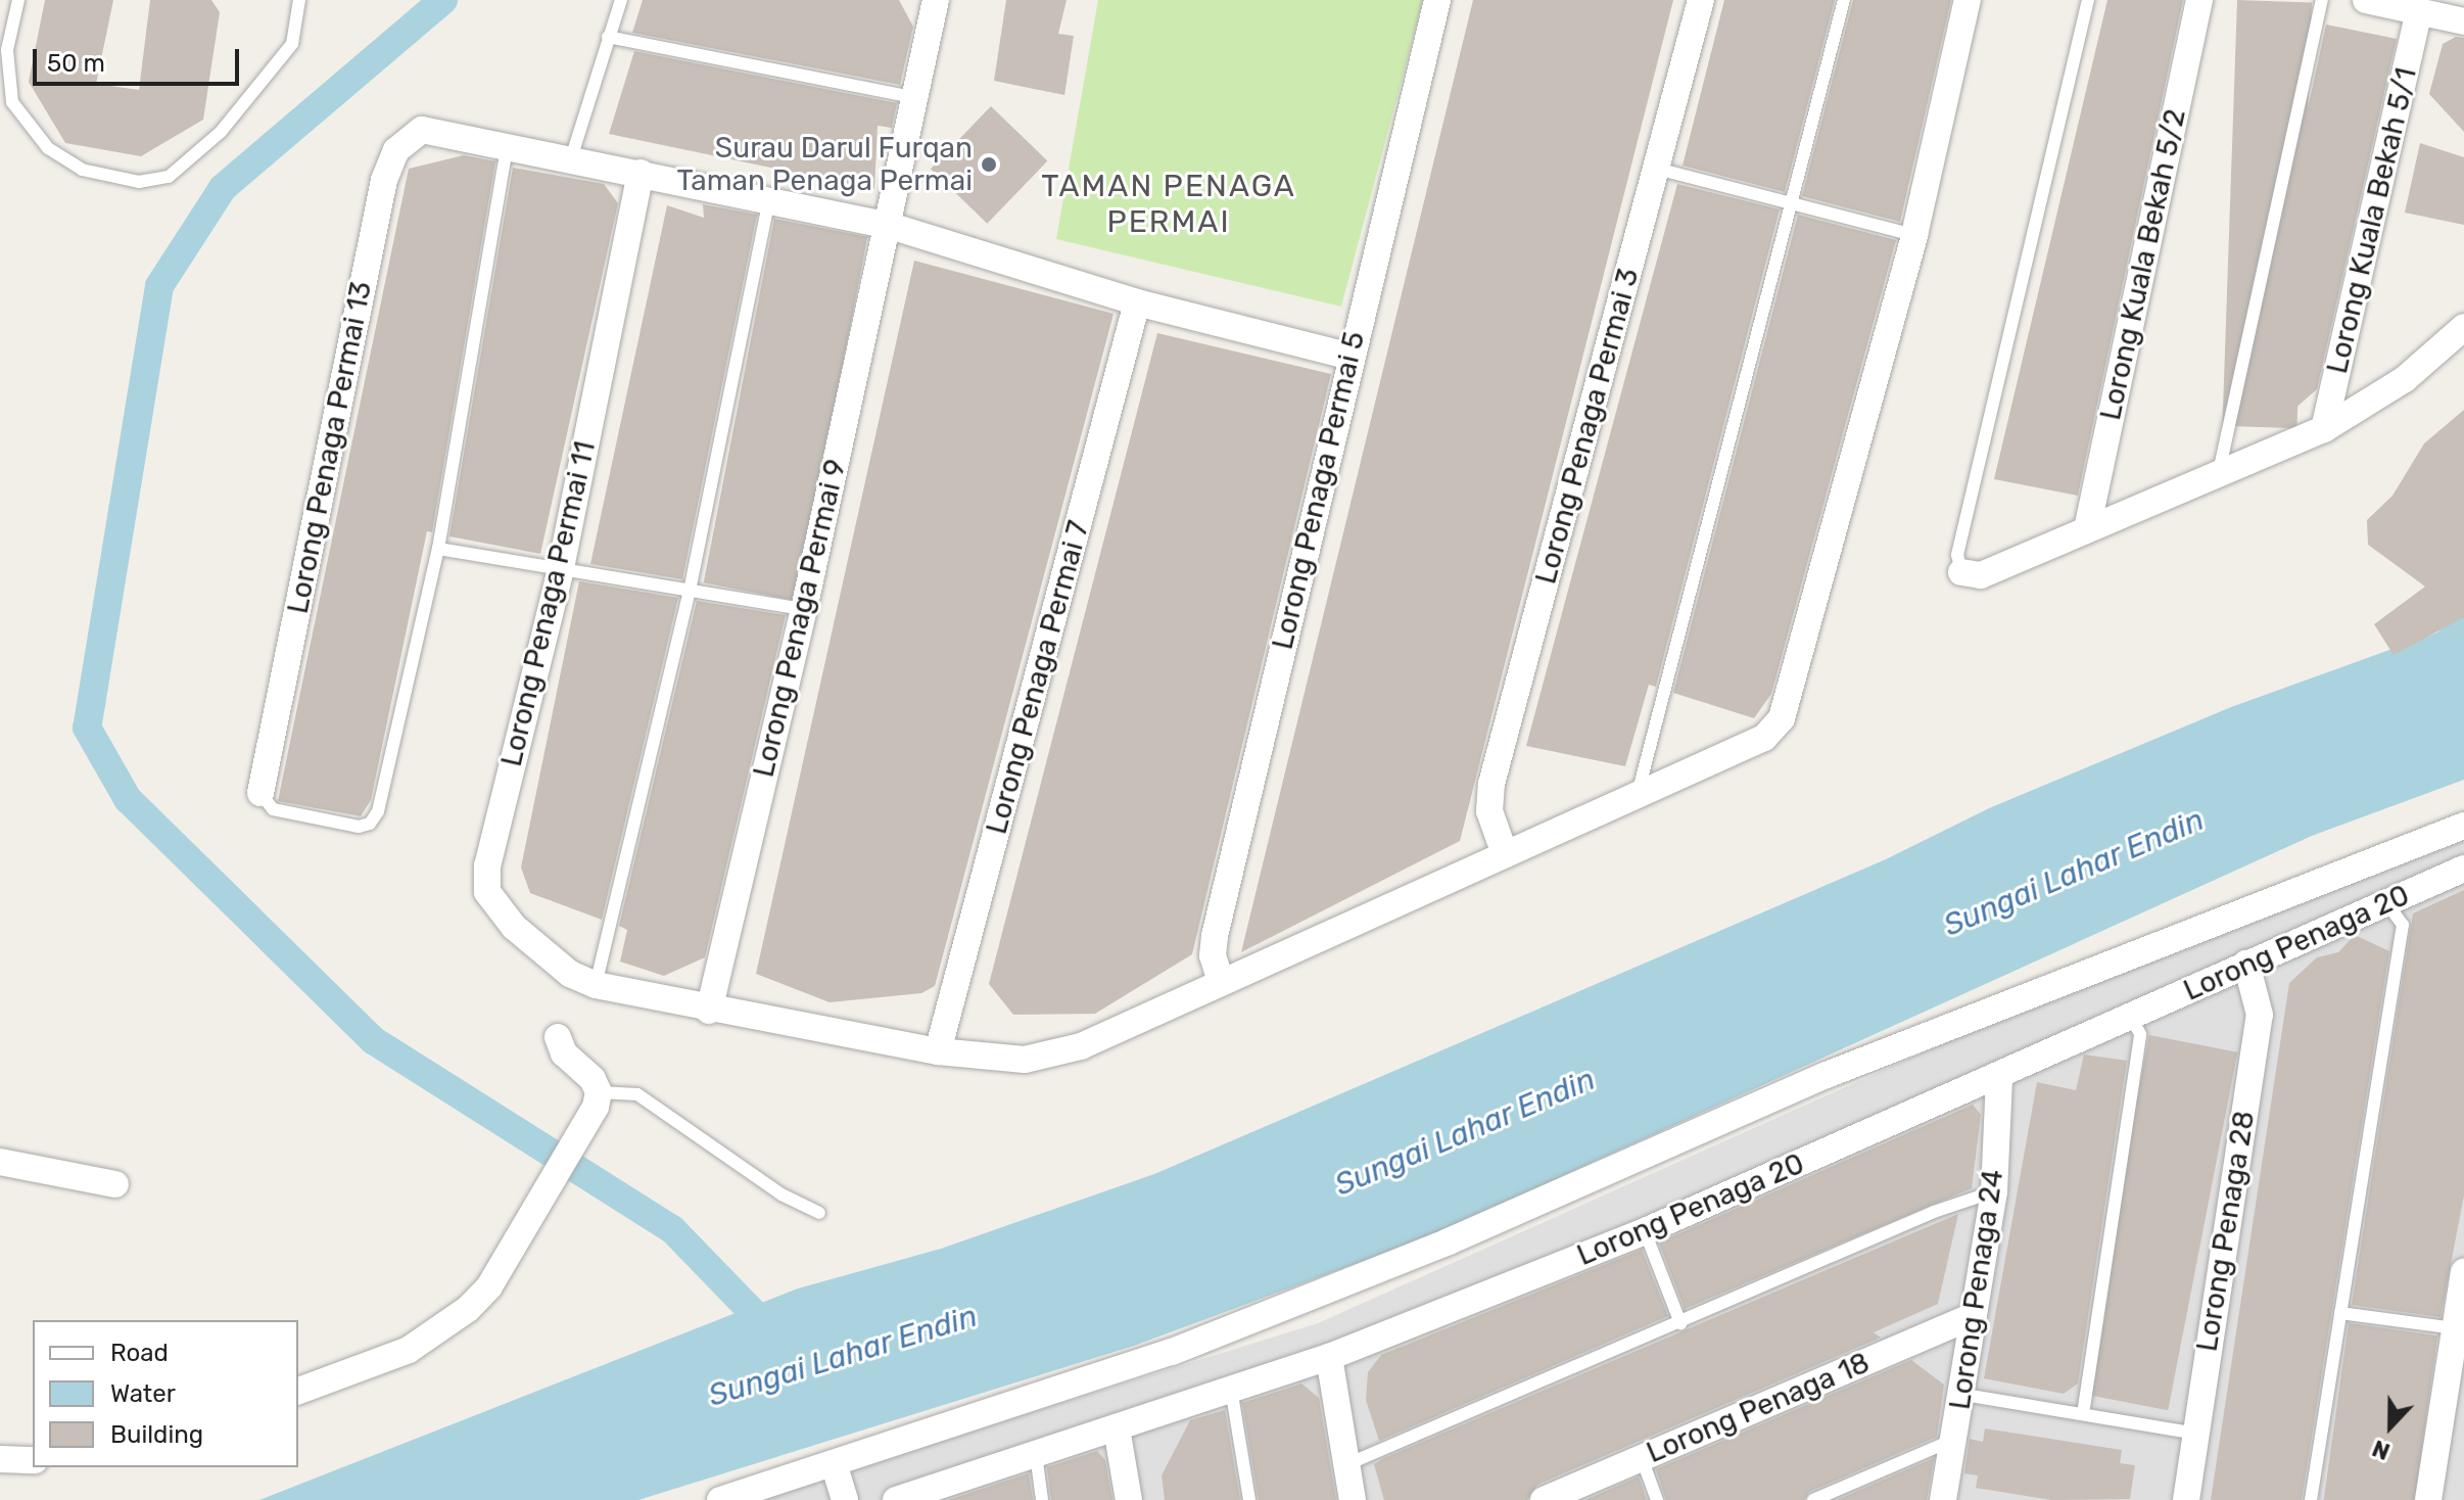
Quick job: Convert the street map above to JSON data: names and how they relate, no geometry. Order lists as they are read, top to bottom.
{
  "streets": {
    "street": [
      "Lorong Kuala Bekah 5/1",
      "Lorong Kuala Bekah 5/2",
      "Lorong Penaga Permai 3",
      "Lorong Penaga Permai 13",
      "Lorong Penaga Permai 5",
      "Lorong Penaga Permai 11",
      "Lorong Penaga Permai 9",
      "Lorong Penaga Permai 7",
      "Lorong Penaga 20",
      "Lorong Penaga 28",
      "Lorong Penaga 24",
      "Lorong Penaga 18"
    ]
  },
  "crossings": [
    ["Lorong Penaga 20", "Lorong Penaga 28"],
    ["Lorong Penaga 20", "Lorong Penaga 24"],
    ["Lorong Penaga 24", "Lorong Penaga 18"]
  ],
  "districts": ["TAMAN PENAGA PERMAI"],
  "water": ["Sungai Lahar Endin"],
  "places": ["Surau Darul Furqan Taman Penaga Permai"],
  "legend": ["Road", "Water", "Building"],
  "scale_bar": "50 m",
  "north": "bottom"
}
